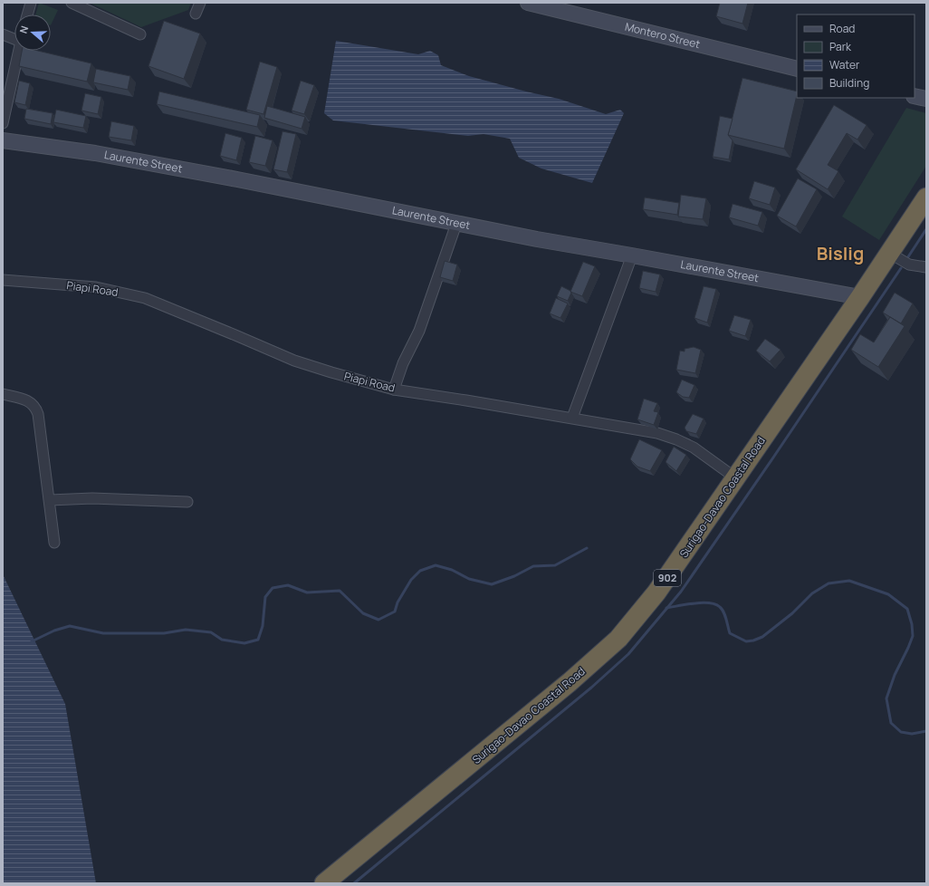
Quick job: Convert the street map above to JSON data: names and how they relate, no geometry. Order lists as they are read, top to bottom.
{
  "streets": {
    "highway": ["Surigao-Davao Coastal Road", "902"],
    "street": ["Montero Street", "Laurente Street", "Piapi Road"]
  },
  "crossings": [
    ["Laurente Street", "Surigao-Davao Coastal Road"],
    ["Piapi Road", "Surigao-Davao Coastal Road"]
  ],
  "districts": ["Bislig"],
  "legend": [
    "Road",
    "Park",
    "Water",
    "Building"
  ],
  "north": "left"
}
